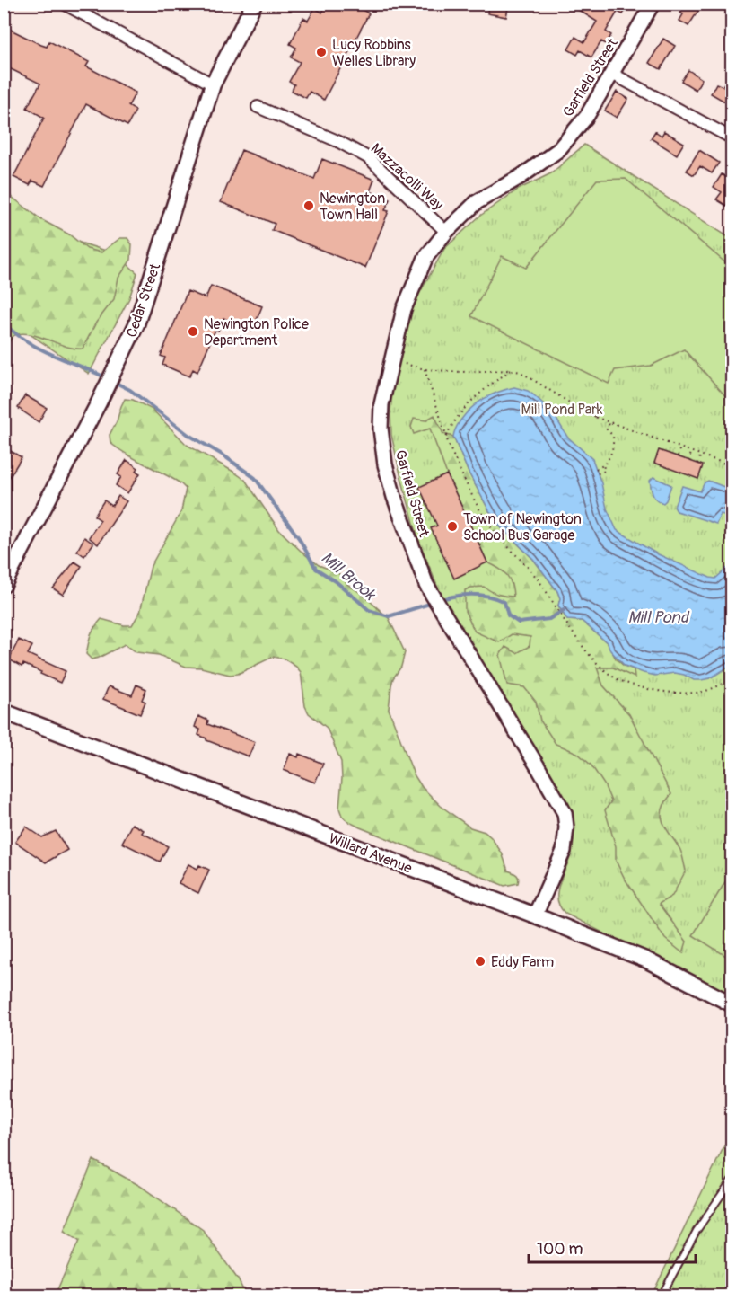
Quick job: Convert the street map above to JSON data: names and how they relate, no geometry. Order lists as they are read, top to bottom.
{
  "streets": {
    "main road": ["Cedar Street", "Willard Avenue"],
    "street": ["Garfield Street", "Mazzacolli Way"]
  },
  "crossings": [
    ["Garfield Street", "Mazzacolli Way"],
    ["Garfield Street", "Willard Avenue"]
  ],
  "water": ["Mill Brook", "Mill Pond"],
  "parks": ["Mill Pond Park"],
  "places": [
    "Lucy Robbins Welles Library",
    "Newington Town Hall",
    "Newington Police Department",
    "Town of Newington School Bus Garage",
    "Eddy Farm"
  ],
  "scale_bar": "100 m"
}
